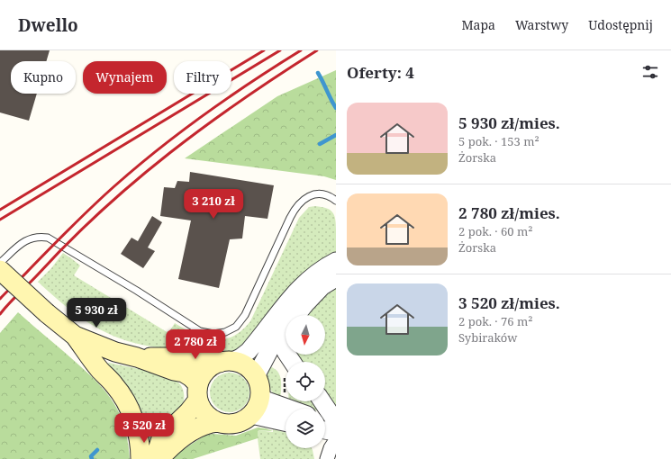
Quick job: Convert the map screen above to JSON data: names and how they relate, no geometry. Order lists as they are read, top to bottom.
{
  "north": "bottom",
  "page": {
    "header": "Dwello",
    "nav": ["Mapa", "Warstwy", "Udostępnij"],
    "heading": "Oferty: 4",
    "chip": ["Kupno", "Wynajem", "Filtry"],
    "list": [
      {
        "name": "5 930 zł/mies.",
        "note": "5 pok. · 153 m² · Żorska"
      },
      {
        "name": "2 780 zł/mies.",
        "note": "2 pok. · 60 m² · Żorska"
      },
      {
        "name": "3 520 zł/mies.",
        "note": "2 pok. · 76 m² · Sybiraków"
      }
    ],
    "price": [
      "3 210 zł",
      "5 930 zł",
      "2 780 zł",
      "3 520 zł"
    ]
  }
}
